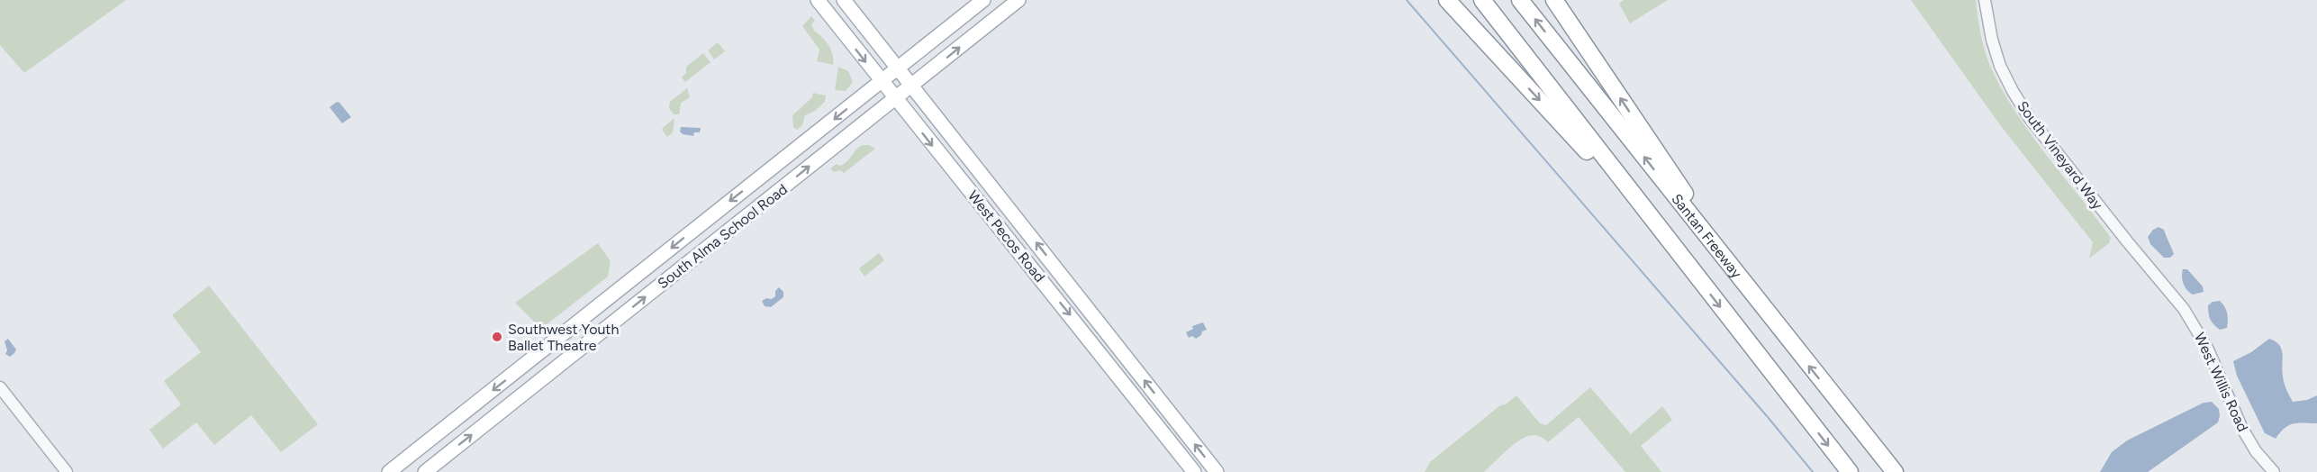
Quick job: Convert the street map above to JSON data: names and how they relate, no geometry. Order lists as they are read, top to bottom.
{
  "streets": {
    "highway": ["Santan Freeway"],
    "main road": ["South Alma School Road", "West Pecos Road"],
    "street": ["South Vineyard Way", "West Willis Road"]
  },
  "crossings": [
    ["South Vineyard Way", "West Willis Road"],
    ["South Alma School Road", "West Pecos Road"]
  ],
  "places": ["Southwest Youth Ballet Theatre"]
}
